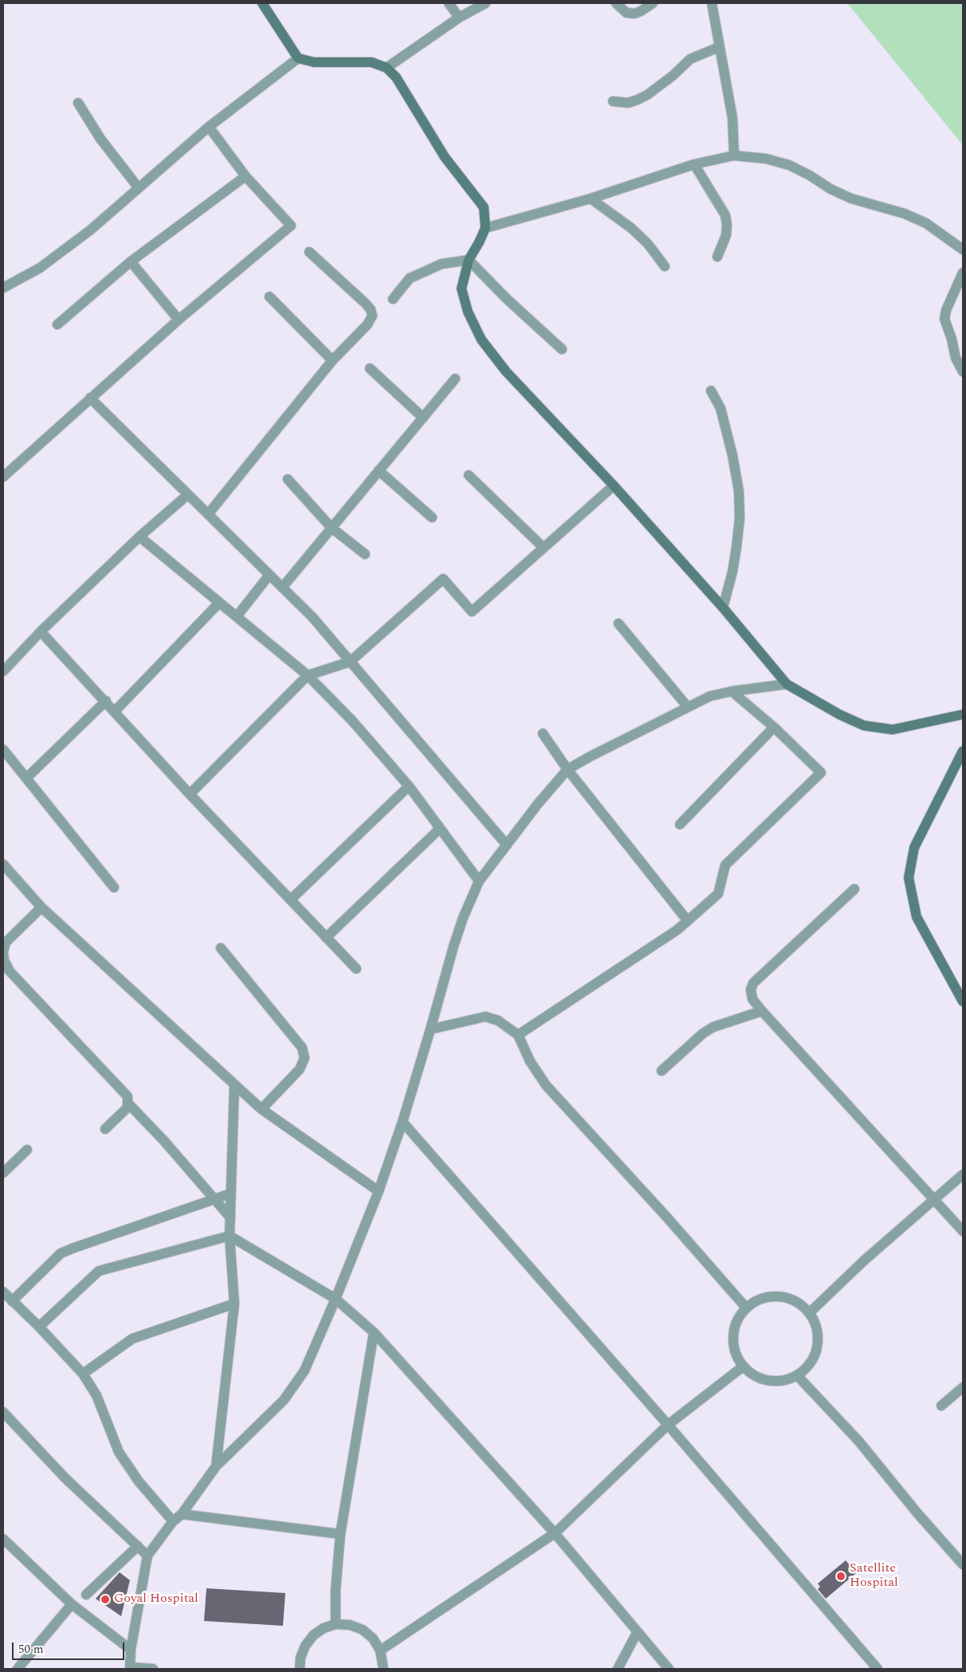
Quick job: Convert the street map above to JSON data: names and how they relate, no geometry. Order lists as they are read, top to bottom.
{
  "places": ["Satellite Hospital", "Goyal Hospital"],
  "scale_bar": "50 m"
}
